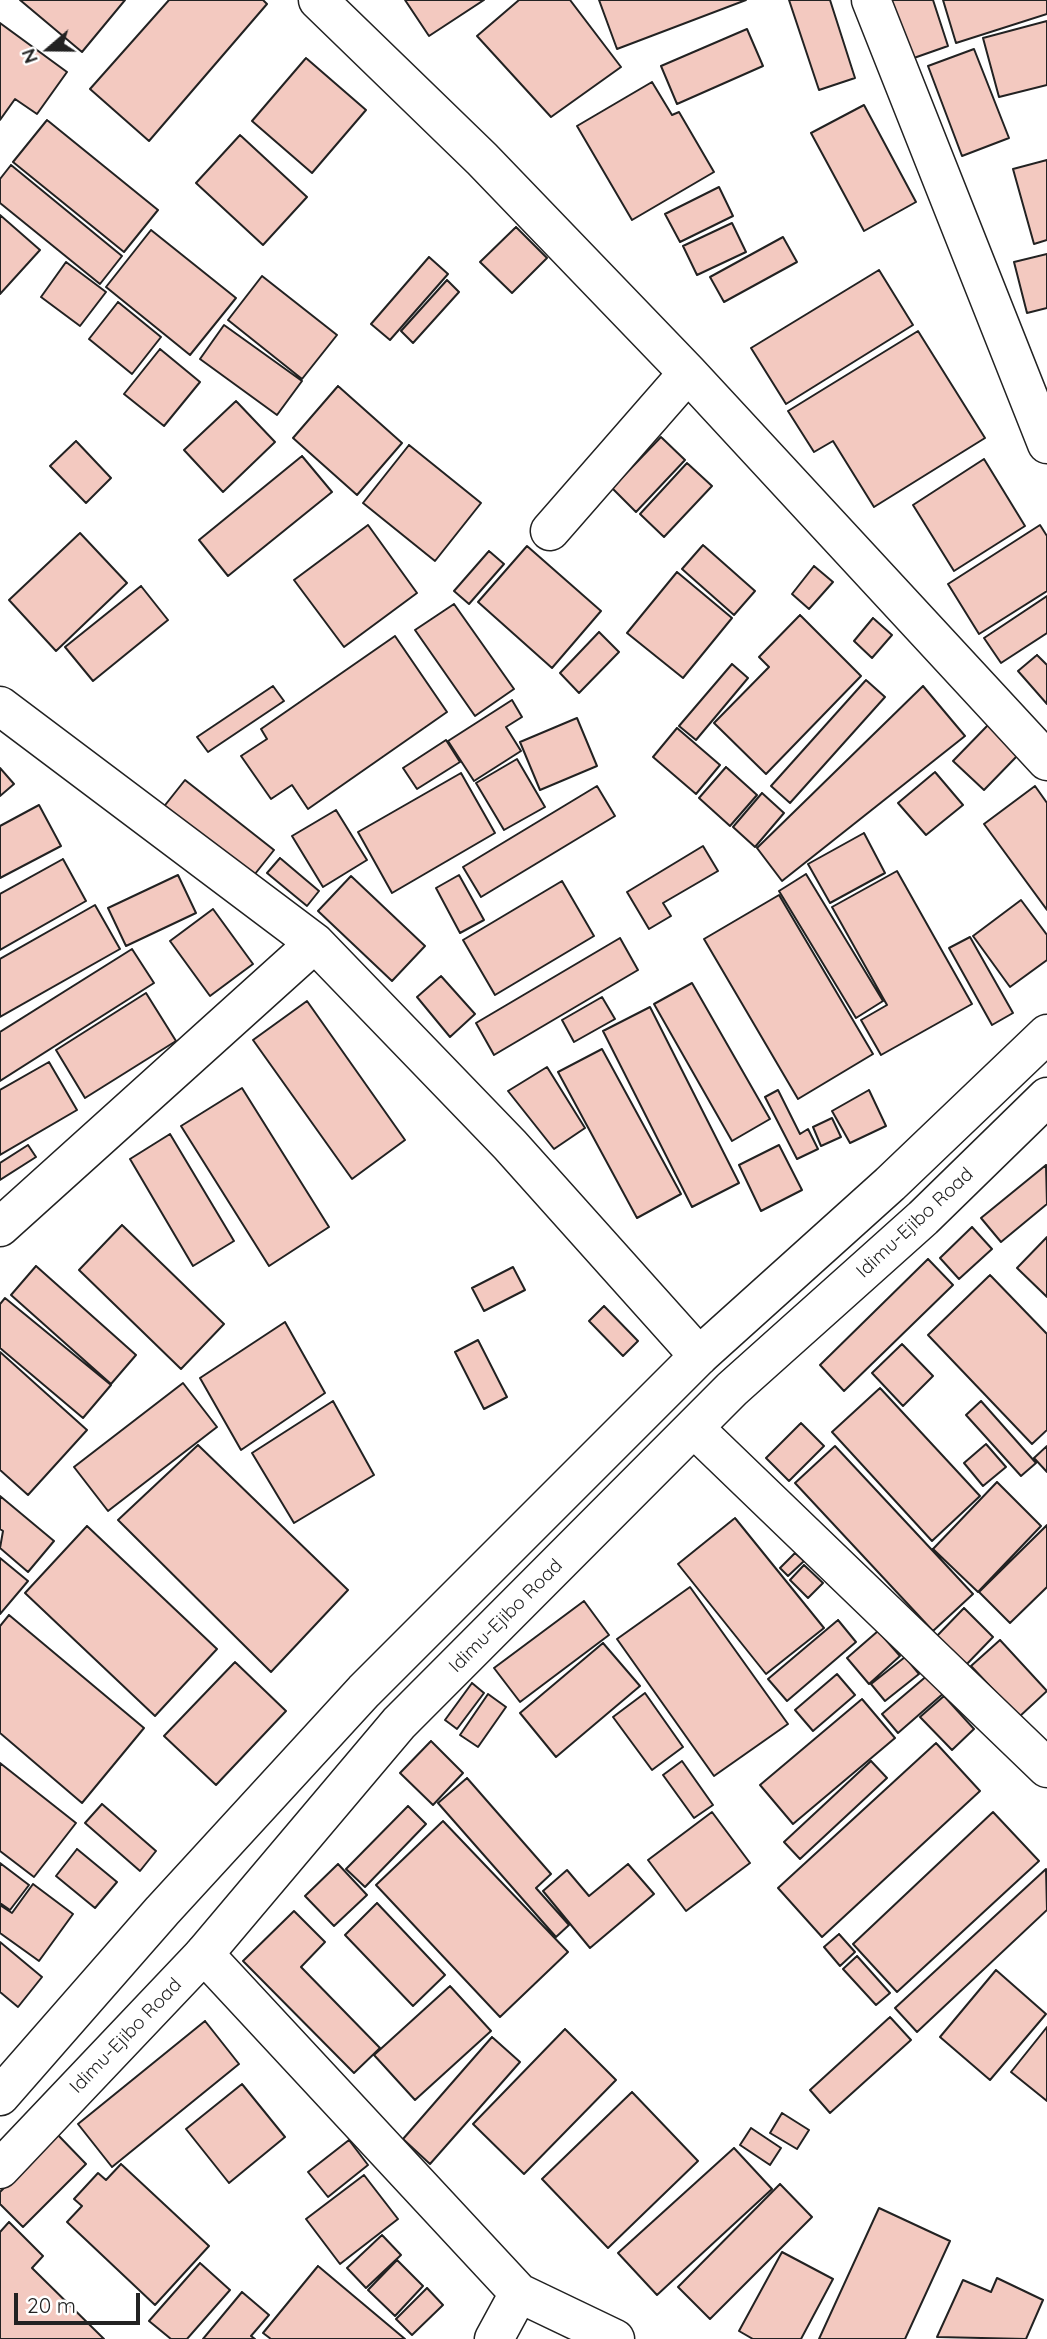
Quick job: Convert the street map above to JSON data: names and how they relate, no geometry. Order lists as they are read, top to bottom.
{
  "streets": {
    "street": ["Idimu-Ejibo Road"]
  },
  "scale_bar": "20 m",
  "north": "left"
}
